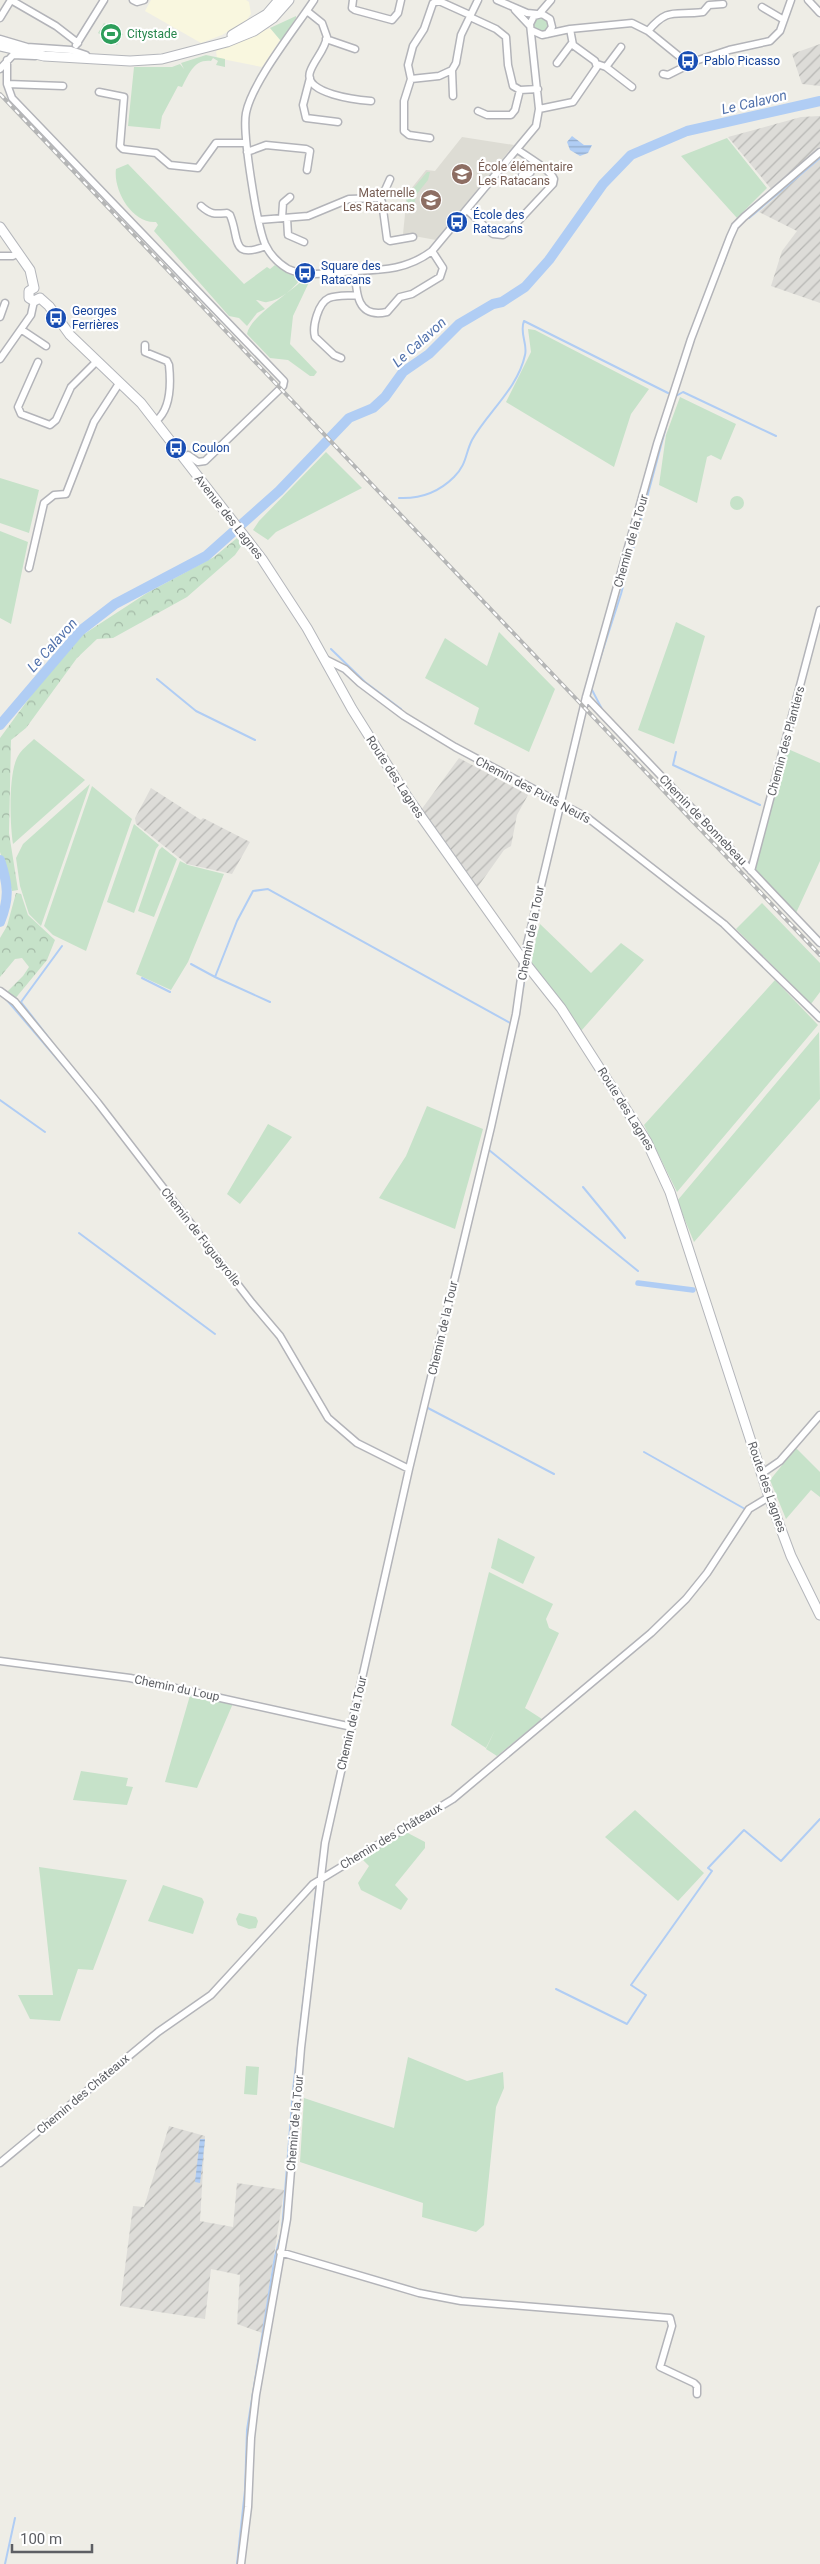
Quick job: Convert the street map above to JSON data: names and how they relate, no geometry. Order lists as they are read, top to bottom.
{
  "streets": {
    "street": [
      "Avenue des Lagnes",
      "Chemin de la Tour",
      "Chemin des Plantiers",
      "Route des Lagnes",
      "Chemin des Puits Neufs",
      "Chemin de Bonnebeau",
      "Chemin de Fugueyrolle",
      "Chemin du Loup",
      "Chemin des Châteaux"
    ]
  },
  "crossings": [
    ["Avenue des Lagnes", "Route des Lagnes"],
    ["Avenue des Lagnes", "Chemin des Puits Neufs"],
    ["Chemin de la Tour", "Route des Lagnes"],
    ["Chemin de la Tour", "Chemin des Puits Neufs"],
    ["Chemin de la Tour", "Chemin de Bonnebeau"],
    ["Chemin de la Tour", "Chemin de Fugueyrolle"],
    ["Chemin de la Tour", "Chemin du Loup"],
    ["Chemin de la Tour", "Chemin des Châteaux"],
    ["Chemin des Plantiers", "Chemin de Bonnebeau"],
    ["Route des Lagnes", "Chemin des Puits Neufs"],
    ["Route des Lagnes", "Chemin des Châteaux"]
  ],
  "water": ["Le Calavon"],
  "places": {
    "sports": ["Citystade"],
    "bus stop": [
      "Pablo Picasso",
      "École des Ratacans",
      "Square des Ratacans",
      "Georges Ferrières",
      "Coulon"
    ],
    "school or university": ["École élémentaire Les Ratacans", "Maternelle Les Ratacans"]
  },
  "scale_bar": "100 m"
}
